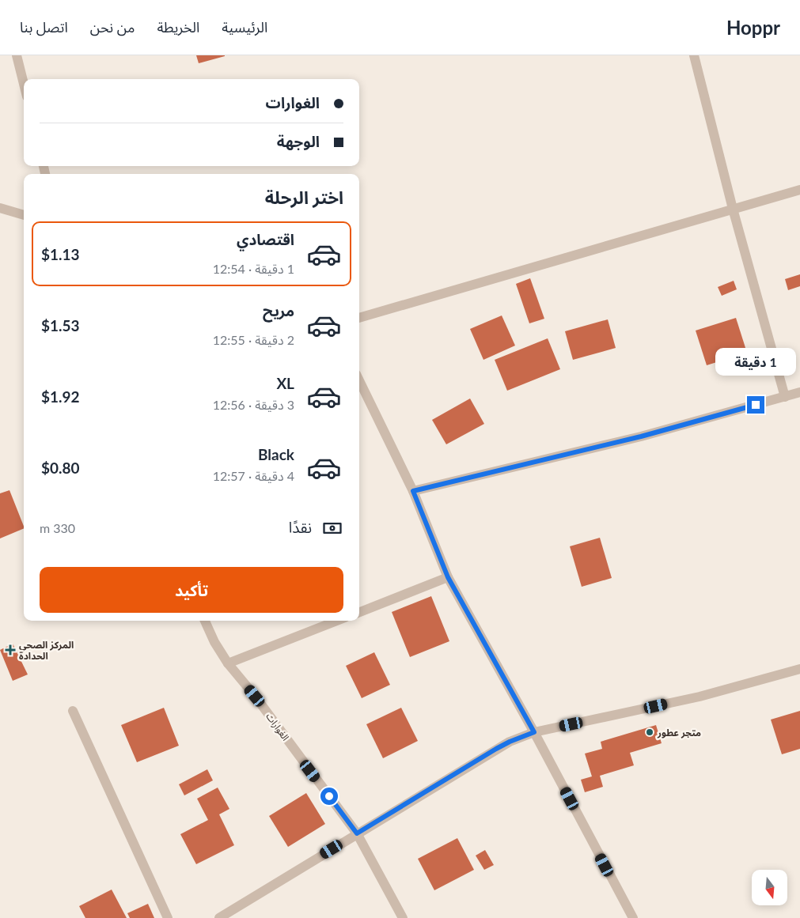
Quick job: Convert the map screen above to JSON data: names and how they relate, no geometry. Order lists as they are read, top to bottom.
{
  "streets": {
    "street": ["الغوارات"]
  },
  "places": {
    "health": ["المركز الصحي الحدادة"],
    "other": ["متجر عطور"]
  },
  "north": "bottom",
  "page": {
    "header": "Hoppr",
    "nav": [
      "الرئيسية",
      "الخريطة",
      "من نحن",
      "اتصل بنا"
    ],
    "banner": ["الغوارات", "الوجهة"],
    "heading": "اختر الرحلة",
    "list": [
      {
        "name": "اقتصادي",
        "note": "1 دقيقة · 12:54",
        "value": "$1.13"
      },
      {
        "name": "مريح",
        "note": "2 دقيقة · 12:55",
        "value": "$1.53"
      },
      {
        "name": "XL",
        "note": "3 دقيقة · 12:56",
        "value": "$1.92"
      },
      {
        "name": "Black",
        "note": "4 دقيقة · 12:57",
        "value": "$0.80"
      }
    ],
    "bubble": "1 دقيقة",
    "pay": ["نقدًا", "330 m"],
    "buttons": "تأكيد"
  }
}
